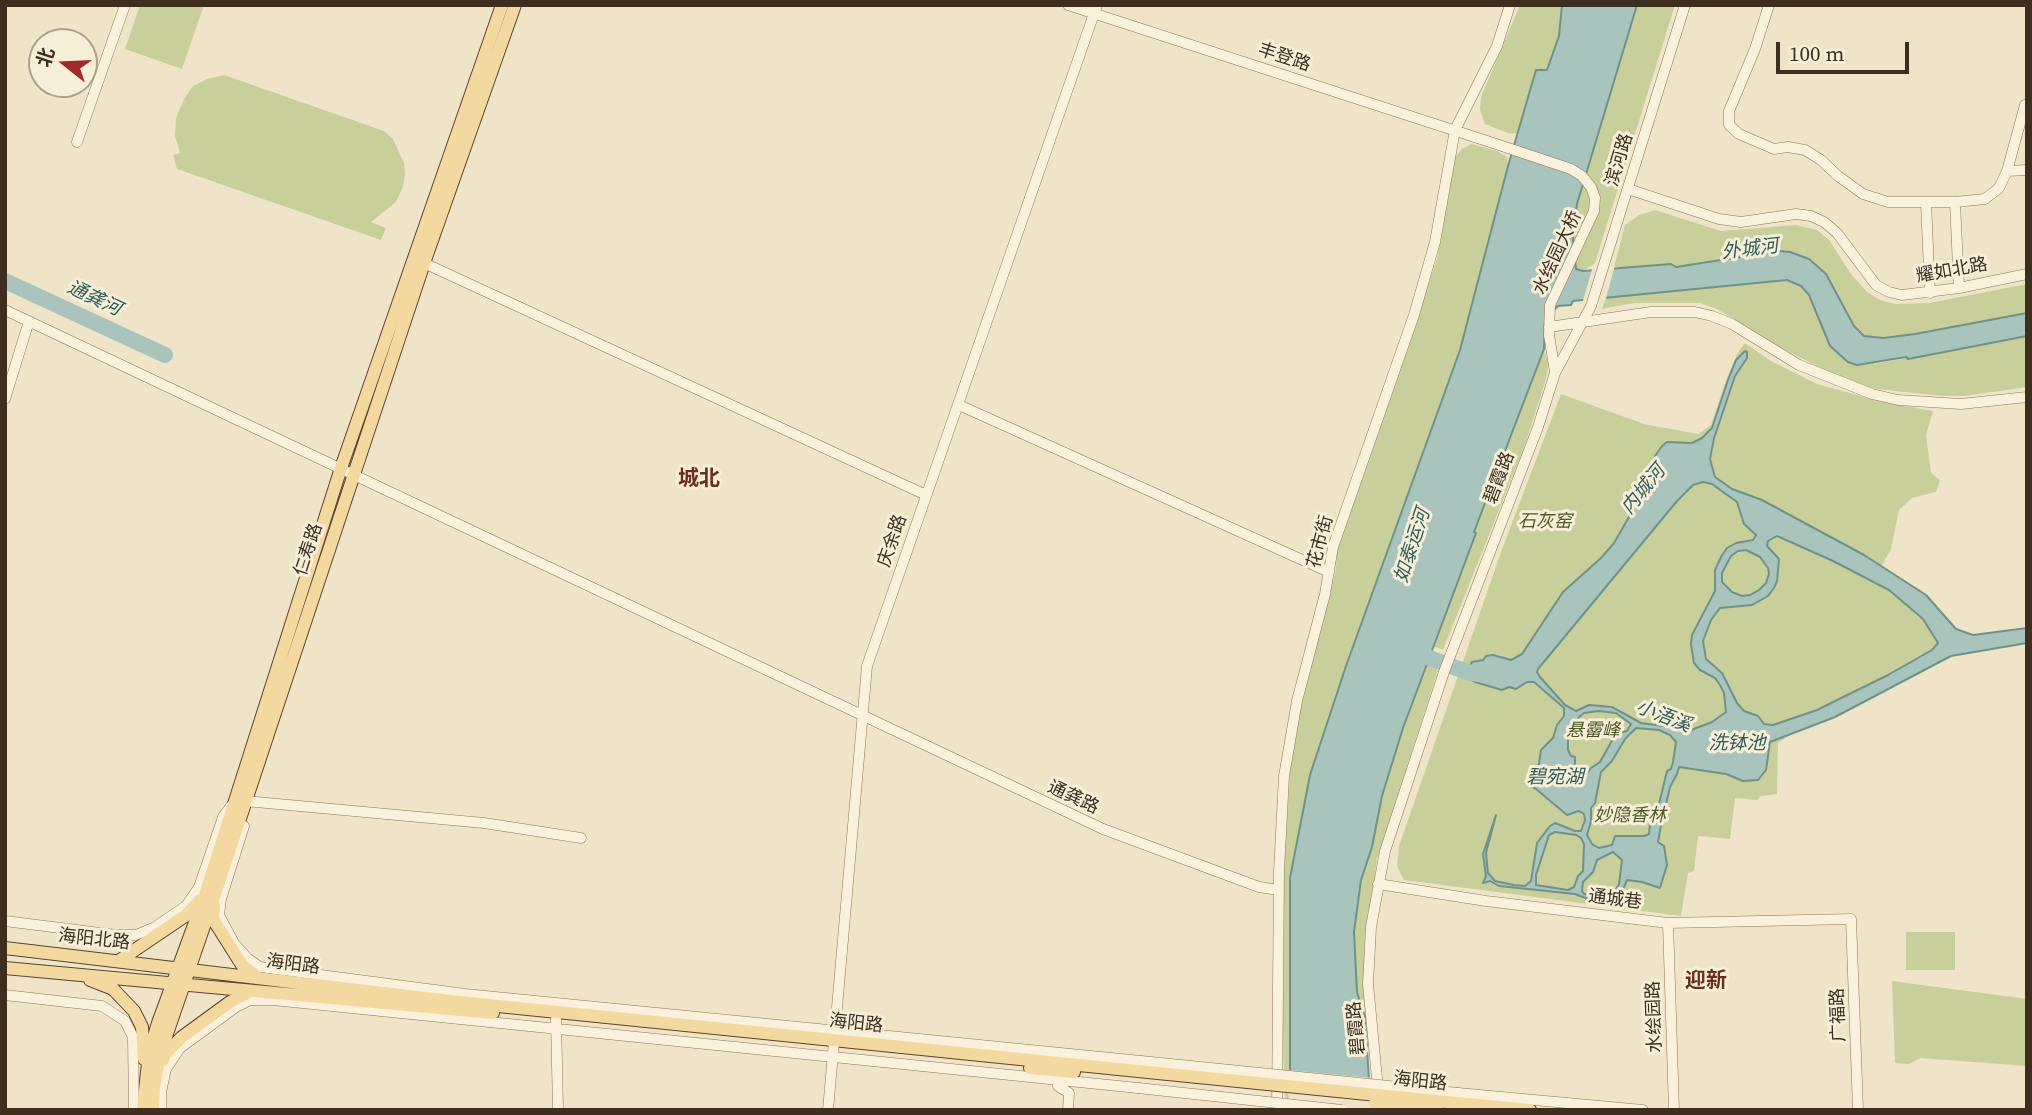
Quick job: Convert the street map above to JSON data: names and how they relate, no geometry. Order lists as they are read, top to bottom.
{
  "streets": {
    "main road": ["仁寿路", "海阳北路", "海阳路"],
    "street": [
      "丰登路",
      "滨河路",
      "水绘园大桥",
      "耀如北路",
      "碧霞路",
      "庆余路",
      "花市街",
      "通龚路",
      "通城巷",
      "广福路",
      "水绘园路"
    ]
  },
  "crossings": [
    ["丰登路", "水绘园大桥"],
    ["丰登路", "庆余路"],
    ["丰登路", "花市街"],
    ["滨河路", "耀如北路"],
    ["滨河路", "碧霞路"],
    ["碧霞路", "通城巷"],
    ["庆余路", "通龚路"],
    ["庆余路", "海阳路"],
    ["花市街", "通龚路"],
    ["仁寿路", "通龚路"],
    ["仁寿路", "海阳北路"],
    ["仁寿路", "海阳路"],
    ["通城巷", "广福路"],
    ["通城巷", "水绘园路"],
    ["海阳北路", "海阳路"]
  ],
  "districts": ["城北", "迎新"],
  "water": [
    "外城河",
    "通龚河",
    "内城河",
    "如泰运河",
    "小浯溪",
    "洗钵池",
    "碧宛湖"
  ],
  "parks": ["石灰窑", "悬霤峰", "妙隐香林"],
  "scale_bar": "100 m",
  "north": "left"
}
